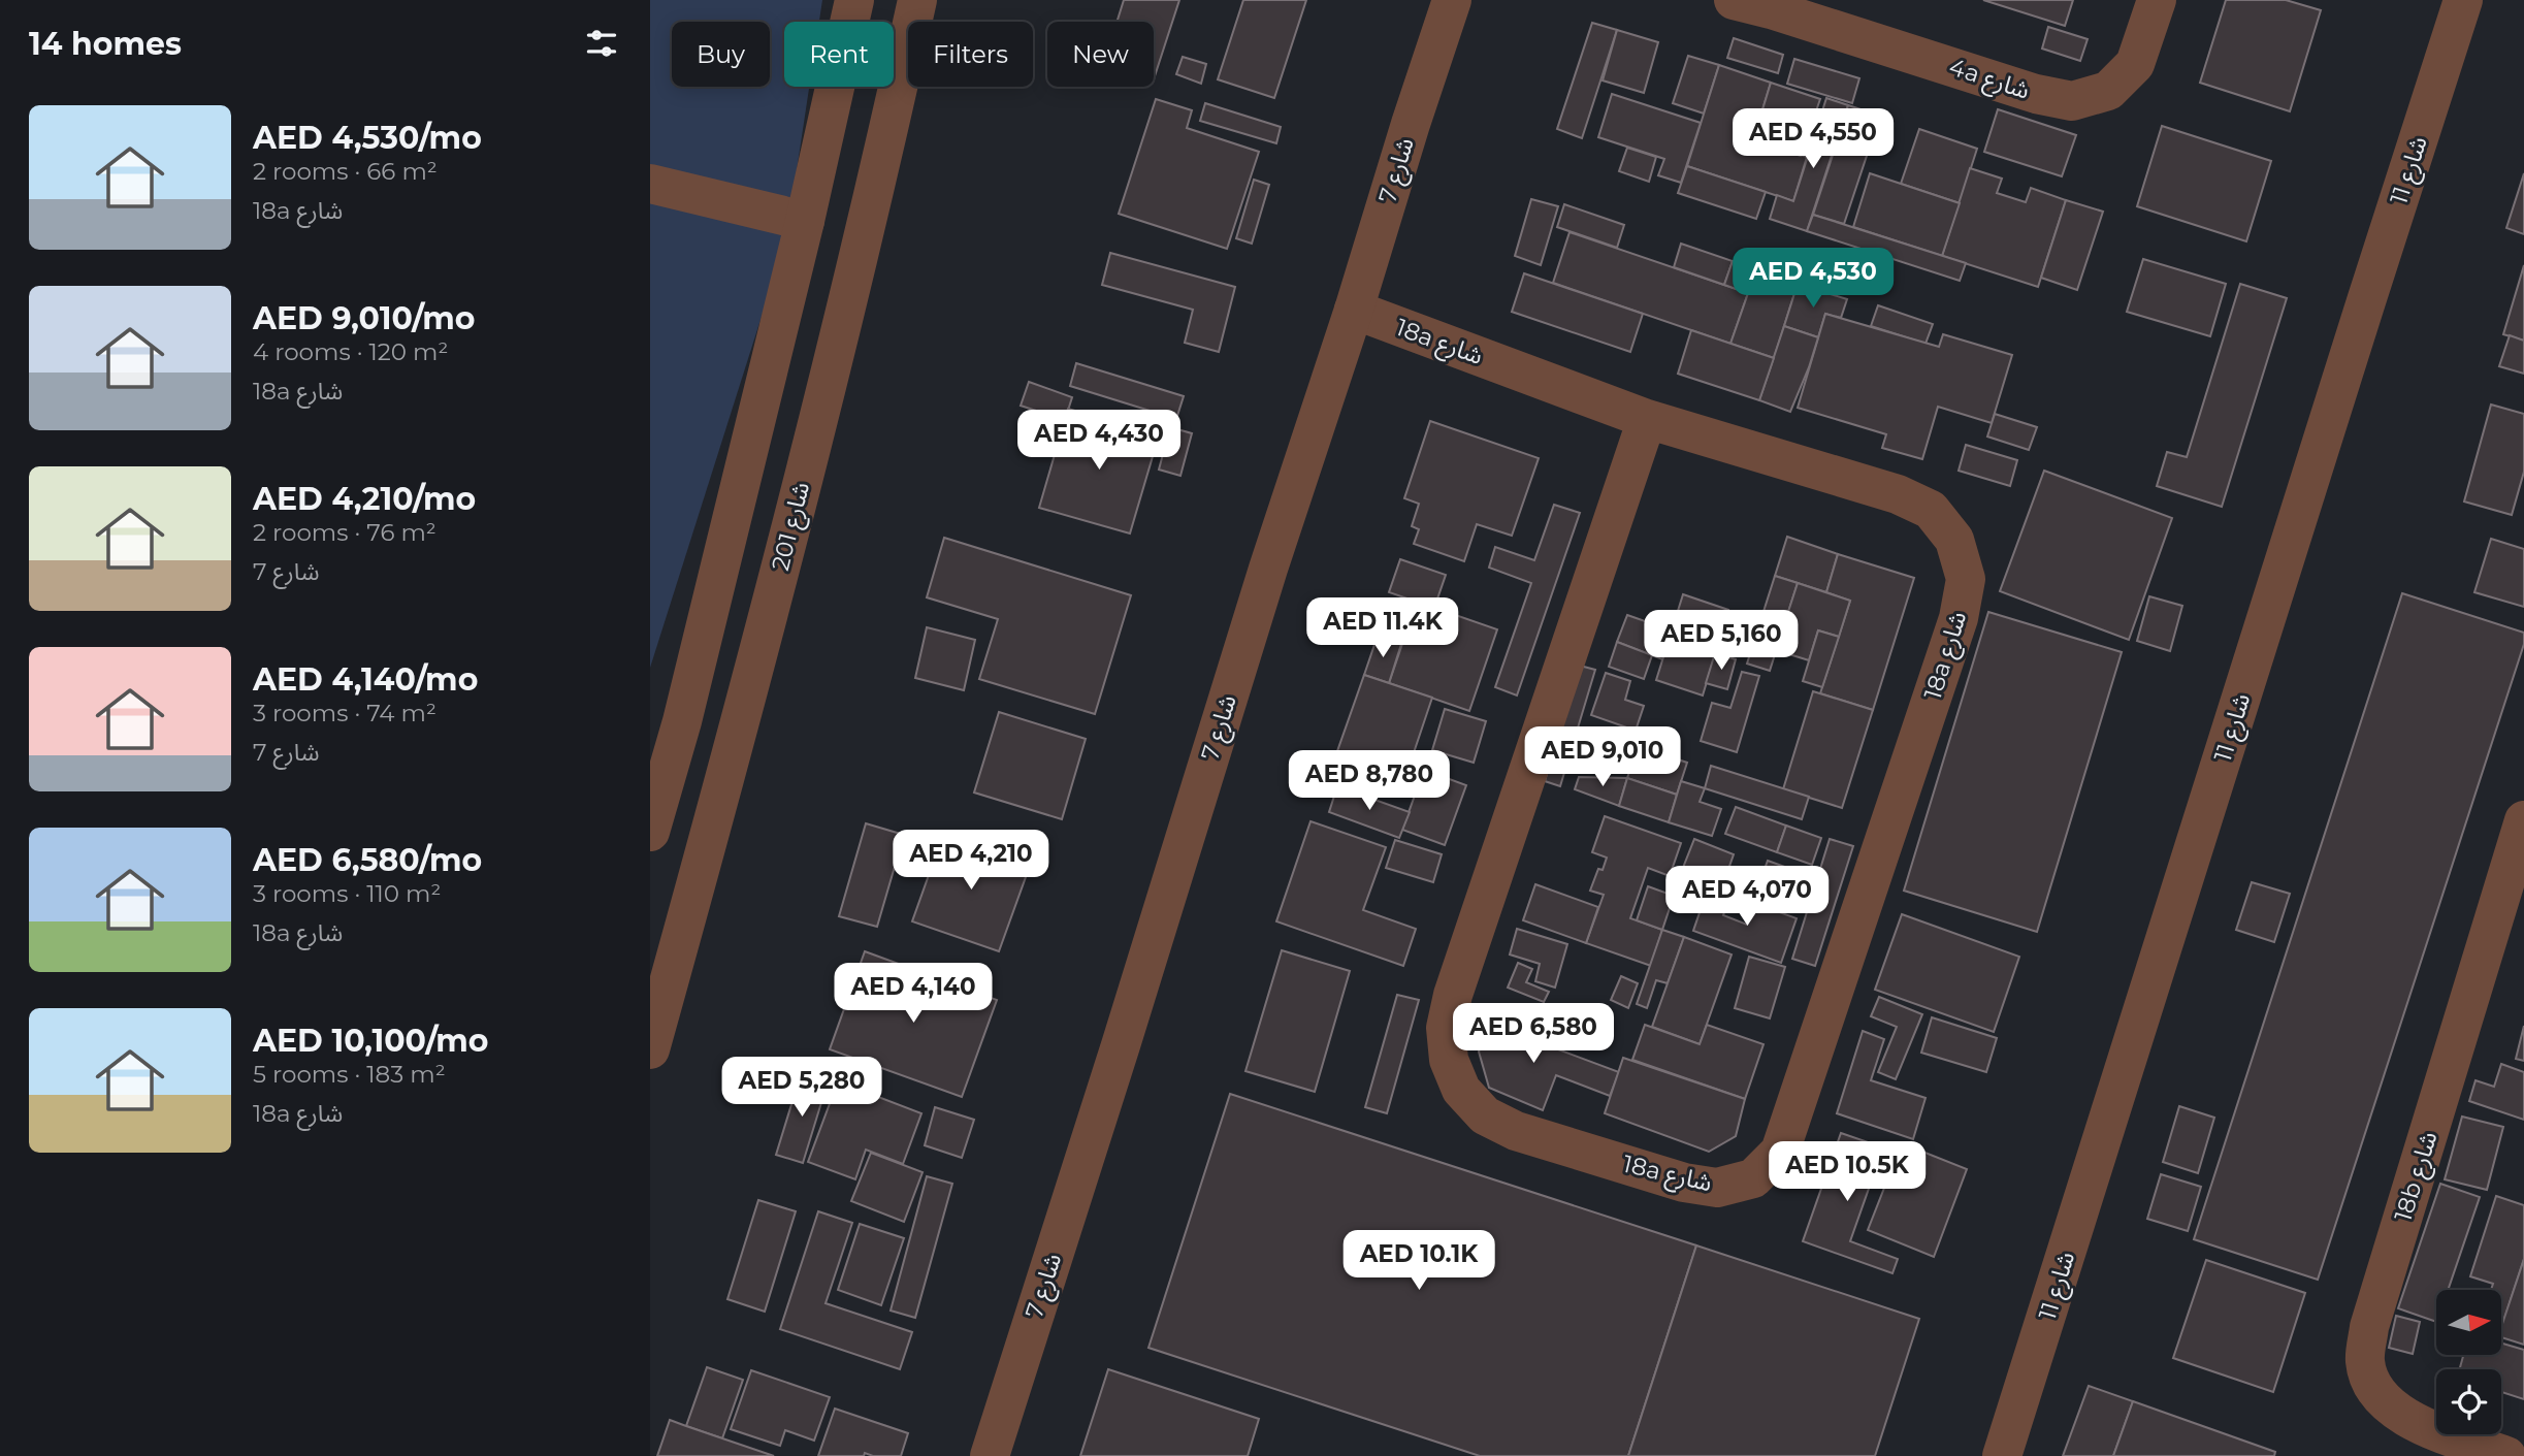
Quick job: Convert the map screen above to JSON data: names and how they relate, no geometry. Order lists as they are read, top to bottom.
{
  "streets": {
    "street": [
      "4a شارع",
      "شارع 7",
      "شارع 11",
      "18a شارع",
      "شارع 201",
      "18b شارع"
    ]
  },
  "crossings": [
    ["شارع 7", "18a شارع"]
  ],
  "north": "right",
  "page": {
    "heading": "14 homes",
    "chip": [
      "Buy",
      "Rent",
      "Filters",
      "New"
    ],
    "list": [
      {
        "name": "AED 4,530/mo",
        "note": "2 rooms · 66 m² · 18a شارع"
      },
      {
        "name": "AED 9,010/mo",
        "note": "4 rooms · 120 m² · 18a شارع"
      },
      {
        "name": "AED 4,210/mo",
        "note": "2 rooms · 76 m² · شارع 7"
      },
      {
        "name": "AED 4,140/mo",
        "note": "3 rooms · 74 m² · شارع 7"
      },
      {
        "name": "AED 6,580/mo",
        "note": "3 rooms · 110 m² · 18a شارع"
      },
      {
        "name": "AED 10,100/mo",
        "note": "5 rooms · 183 m² · 18a شارع"
      }
    ],
    "price": [
      "AED 4,550",
      "AED 4,530",
      "AED 4,430",
      "AED 11.4K",
      "AED 5,160",
      "AED 9,010",
      "AED 8,780",
      "AED 4,210",
      "AED 4,070",
      "AED 4,140",
      "AED 6,580",
      "AED 5,280",
      "AED 10.5K",
      "AED 10.1K"
    ]
  }
}
